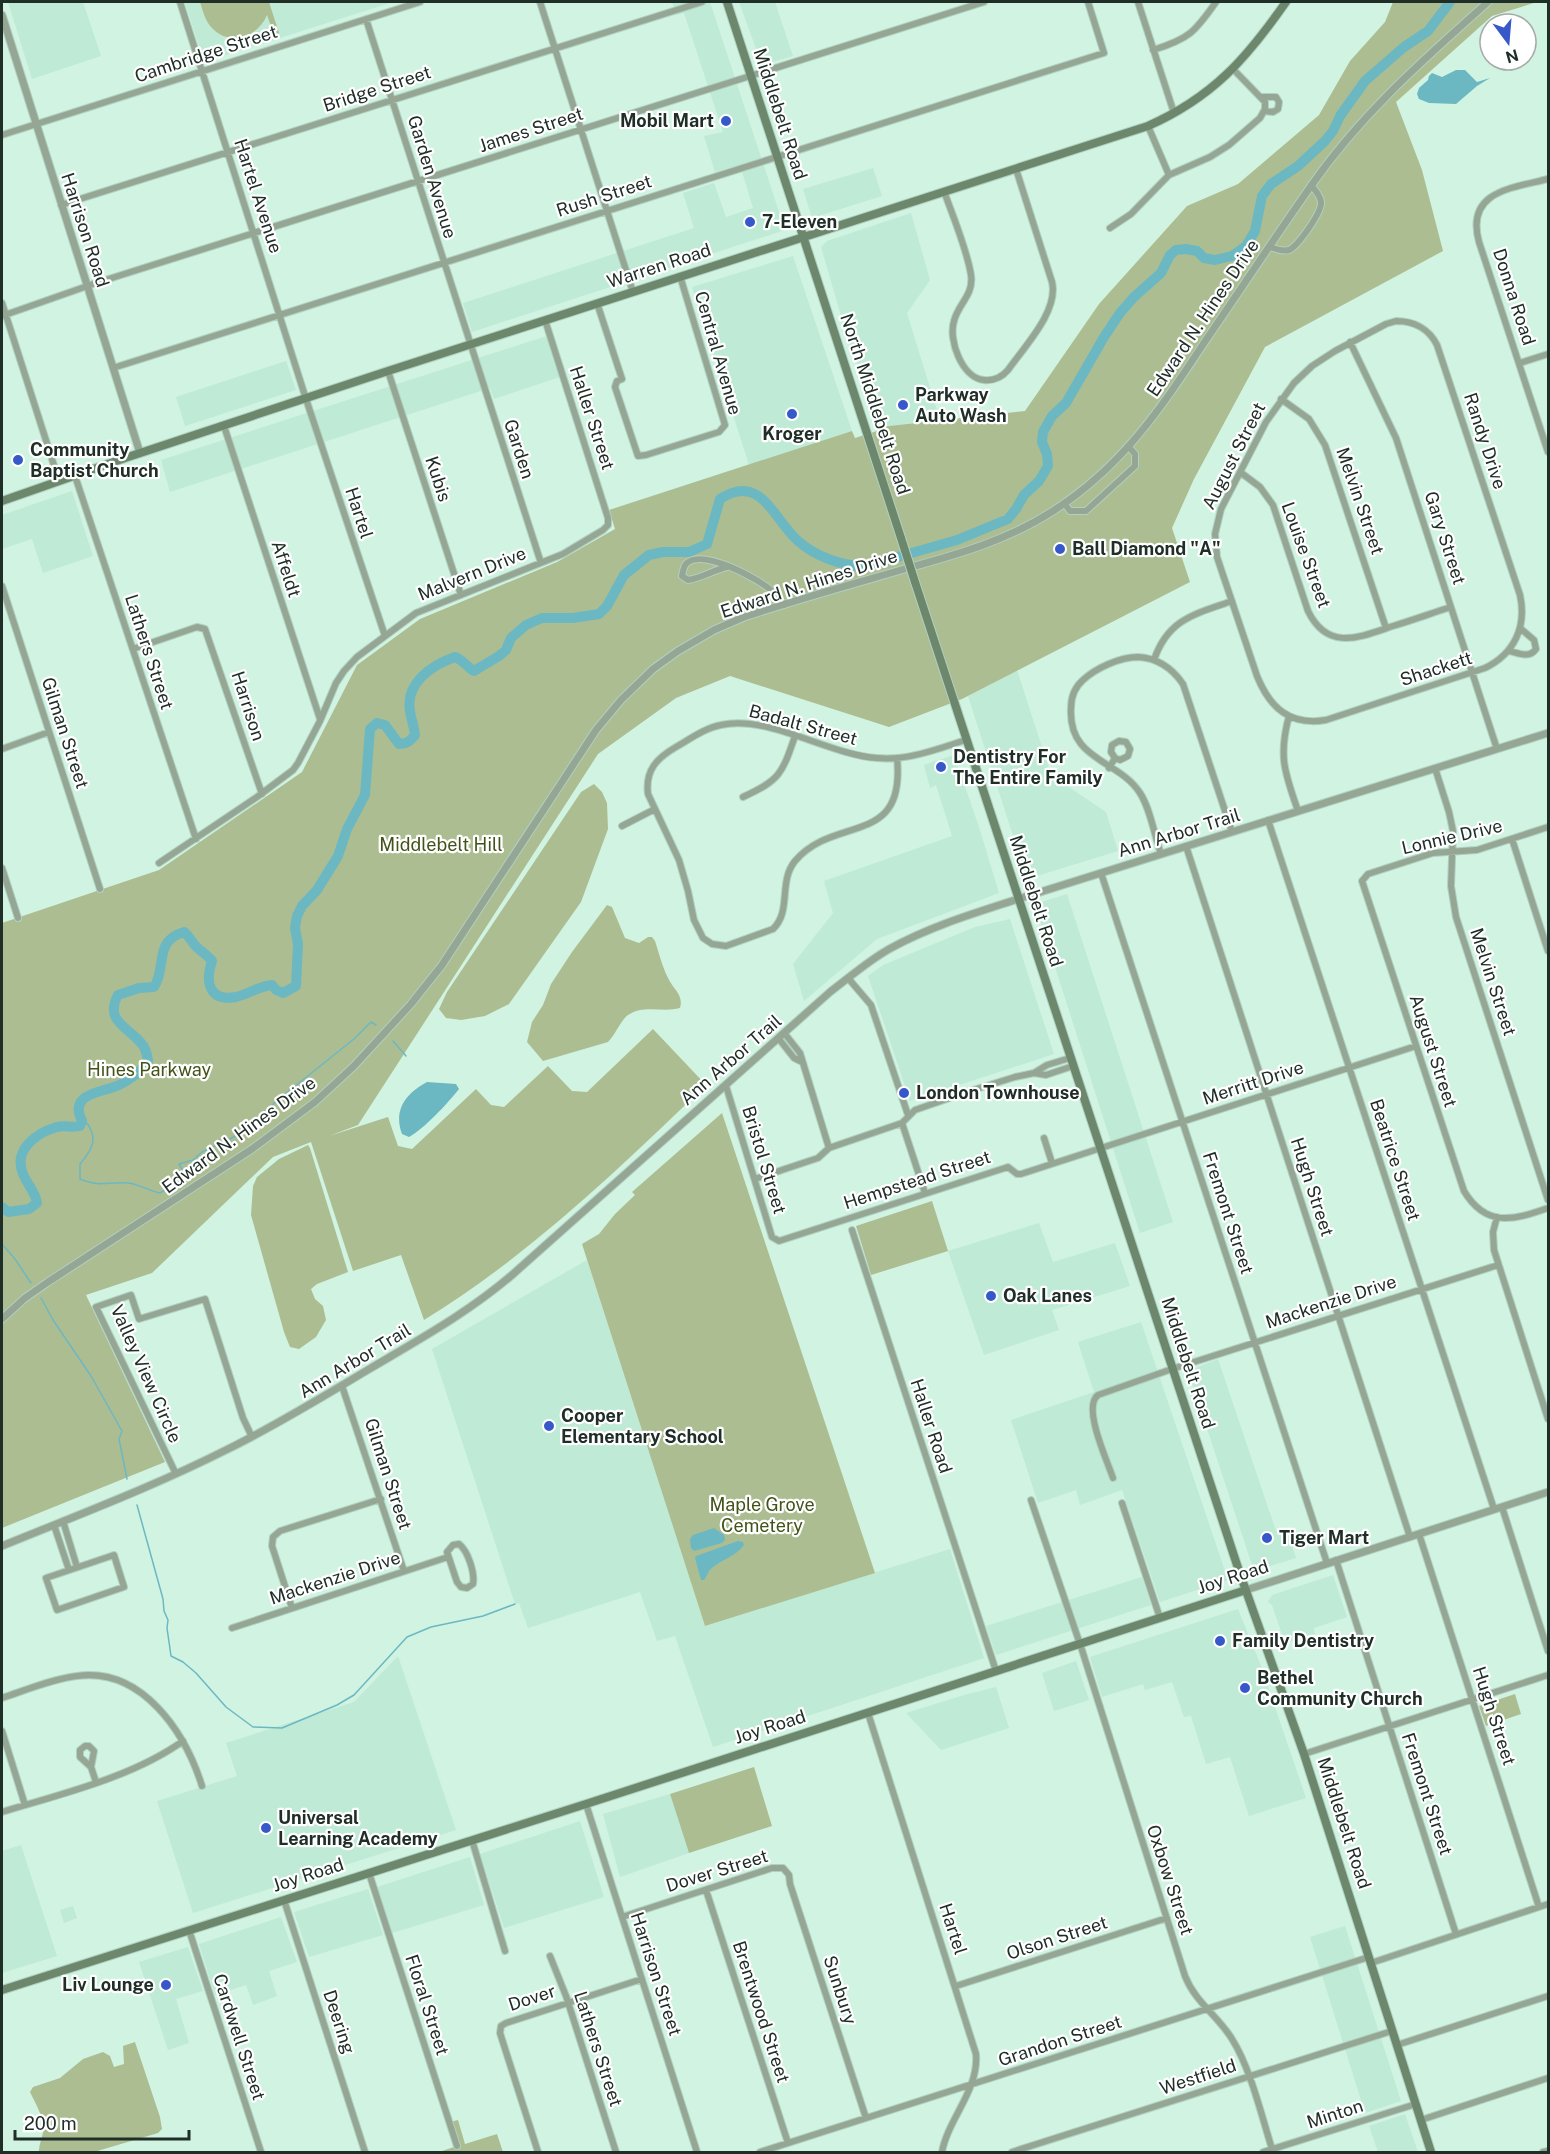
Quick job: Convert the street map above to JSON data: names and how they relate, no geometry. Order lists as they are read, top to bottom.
{
  "streets": {
    "main road": [
      "Middlebelt Road",
      "Warren Road",
      "North Middlebelt Road",
      "Joy Road"
    ],
    "street": [
      "Cambridge Street",
      "Bridge Street",
      "James Street",
      "Garden Avenue",
      "Hartel Avenue",
      "Rush Street",
      "Harrison Road",
      "Donna Road",
      "Edward N. Hines Drive",
      "Central Avenue",
      "Haller Street",
      "Randy Drive",
      "Garden",
      "August Street",
      "Kubis",
      "Melvin Street",
      "Hartel",
      "Gary Street",
      "Louise Street",
      "Affeldt",
      "Malvern Drive",
      "Lathers Street",
      "Shackett",
      "Harrison",
      "Badalt Street",
      "Gilman Street",
      "Ann Arbor Trail",
      "Lonnie Drive",
      "Merritt Drive",
      "Bristol Street",
      "Beatrice Street",
      "Hempstead Street",
      "Hugh Street",
      "Fremont Street",
      "Mackenzie Drive",
      "Valley View Circle",
      "Haller Road",
      "Dover Street",
      "Oxbow Street",
      "Olson Street",
      "Harrison Street",
      "Sunbury",
      "Dover",
      "Floral Street",
      "Brentwood Street",
      "Deering",
      "Cardwell Street",
      "Grandon Street",
      "Westfield",
      "Minton"
    ]
  },
  "crossings": [
    ["Cambridge Street", "Garden Avenue"],
    ["Cambridge Street", "Hartel Avenue"],
    ["Cambridge Street", "Harrison Road"],
    ["Bridge Street", "Garden Avenue"],
    ["Bridge Street", "Hartel Avenue"],
    ["Bridge Street", "Harrison Road"],
    ["Middlebelt Road", "James Street"],
    ["Middlebelt Road", "Rush Street"],
    ["Middlebelt Road", "Warren Road"],
    ["Middlebelt Road", "North Middlebelt Road"],
    ["Middlebelt Road", "Badalt Street"],
    ["Middlebelt Road", "Ann Arbor Trail"],
    ["Middlebelt Road", "Merritt Drive"],
    ["Middlebelt Road", "Hempstead Street"],
    ["Middlebelt Road", "Mackenzie Drive"],
    ["Middlebelt Road", "Joy Road"],
    ["Middlebelt Road", "Grandon Street"],
    ["Middlebelt Road", "Westfield"],
    ["Middlebelt Road", "Minton"],
    ["James Street", "Garden Avenue"],
    ["James Street", "Hartel Avenue"],
    ["James Street", "Harrison Road"],
    ["Garden Avenue", "Rush Street"],
    ["Garden Avenue", "Warren Road"],
    ["Garden Avenue", "Garden"],
    ["Hartel Avenue", "Rush Street"],
    ["Hartel Avenue", "Warren Road"],
    ["Hartel Avenue", "Hartel"],
    ["Rush Street", "Harrison Road"],
    ["Harrison Road", "Warren Road"],
    ["Warren Road", "Central Avenue"],
    ["Warren Road", "North Middlebelt Road"],
    ["Warren Road", "Haller Street"],
    ["Warren Road", "Garden"],
    ["Warren Road", "Kubis"],
    ["Warren Road", "Hartel"],
    ["Warren Road", "Affeldt"],
    ["Warren Road", "Lathers Street"],
    ["Haller Street", "Malvern Drive"],
    ["Randy Drive", "August Street"],
    ["Randy Drive", "Shackett"],
    ["Garden", "Malvern Drive"],
    ["August Street", "Melvin Street"],
    ["August Street", "Gary Street"],
    ["August Street", "Louise Street"],
    ["August Street", "Shackett"],
    ["August Street", "Lonnie Drive"],
    ["August Street", "Merritt Drive"],
    ["Kubis", "Malvern Drive"],
    ["Melvin Street", "Louise Street"],
    ["Melvin Street", "Ann Arbor Trail"],
    ["Melvin Street", "Lonnie Drive"],
    ["Hartel", "Malvern Drive"],
    ["Hartel", "Joy Road"],
    ["Hartel", "Olson Street"],
    ["Hartel", "Grandon Street"],
    ["Gary Street", "Louise Street"],
    ["Gary Street", "Shackett"],
    ["Gary Street", "Ann Arbor Trail"],
    ["Affeldt", "Malvern Drive"],
    ["Malvern Drive", "Lathers Street"],
    ["Malvern Drive", "Harrison"],
    ["Lathers Street", "Harrison"],
    ["Lathers Street", "Dover"],
    ["Gilman Street", "Ann Arbor Trail"],
    ["Gilman Street", "Mackenzie Drive"],
    ["Ann Arbor Trail", "Bristol Street"],
    ["Ann Arbor Trail", "Beatrice Street"],
    ["Ann Arbor Trail", "Hugh Street"],
    ["Ann Arbor Trail", "Fremont Street"],
    ["Ann Arbor Trail", "Valley View Circle"],
    ["Merritt Drive", "Beatrice Street"],
    ["Merritt Drive", "Hempstead Street"],
    ["Merritt Drive", "Hugh Street"],
    ["Merritt Drive", "Fremont Street"],
    ["Bristol Street", "Hempstead Street"],
    ["Beatrice Street", "Mackenzie Drive"],
    ["Beatrice Street", "Joy Road"],
    ["Hugh Street", "Mackenzie Drive"],
    ["Hugh Street", "Joy Road"],
    ["Hugh Street", "Grandon Street"],
    ["Fremont Street", "Mackenzie Drive"],
    ["Fremont Street", "Joy Road"],
    ["Fremont Street", "Grandon Street"],
    ["Haller Road", "Joy Road"],
    ["Joy Road", "Oxbow Street"],
    ["Joy Road", "Harrison Street"],
    ["Joy Road", "Floral Street"],
    ["Joy Road", "Deering"],
    ["Joy Road", "Cardwell Street"],
    ["Dover Street", "Harrison Street"],
    ["Dover Street", "Sunbury"],
    ["Dover Street", "Brentwood Street"],
    ["Oxbow Street", "Olson Street"],
    ["Oxbow Street", "Grandon Street"],
    ["Oxbow Street", "Westfield"],
    ["Oxbow Street", "Minton"],
    ["Harrison Street", "Dover"],
    ["Sunbury", "Grandon Street"],
    ["Brentwood Street", "Grandon Street"]
  ],
  "parks": ["Middlebelt Hill", "Hines Parkway", "Maple Grove Cemetery"],
  "places": [
    "Mobil Mart",
    "7-Eleven",
    "Parkway Auto Wash",
    "Kroger",
    "Community Baptist Church",
    "Ball Diamond \"A\"",
    "Dentistry For The Entire Family",
    "London Townhouse",
    "Oak Lanes",
    "Cooper Elementary School",
    "Tiger Mart",
    "Family Dentistry",
    "Bethel Community Church",
    "Universal Learning Academy",
    "Liv Lounge"
  ],
  "scale_bar": "200 m",
  "north": "bottom"
}
